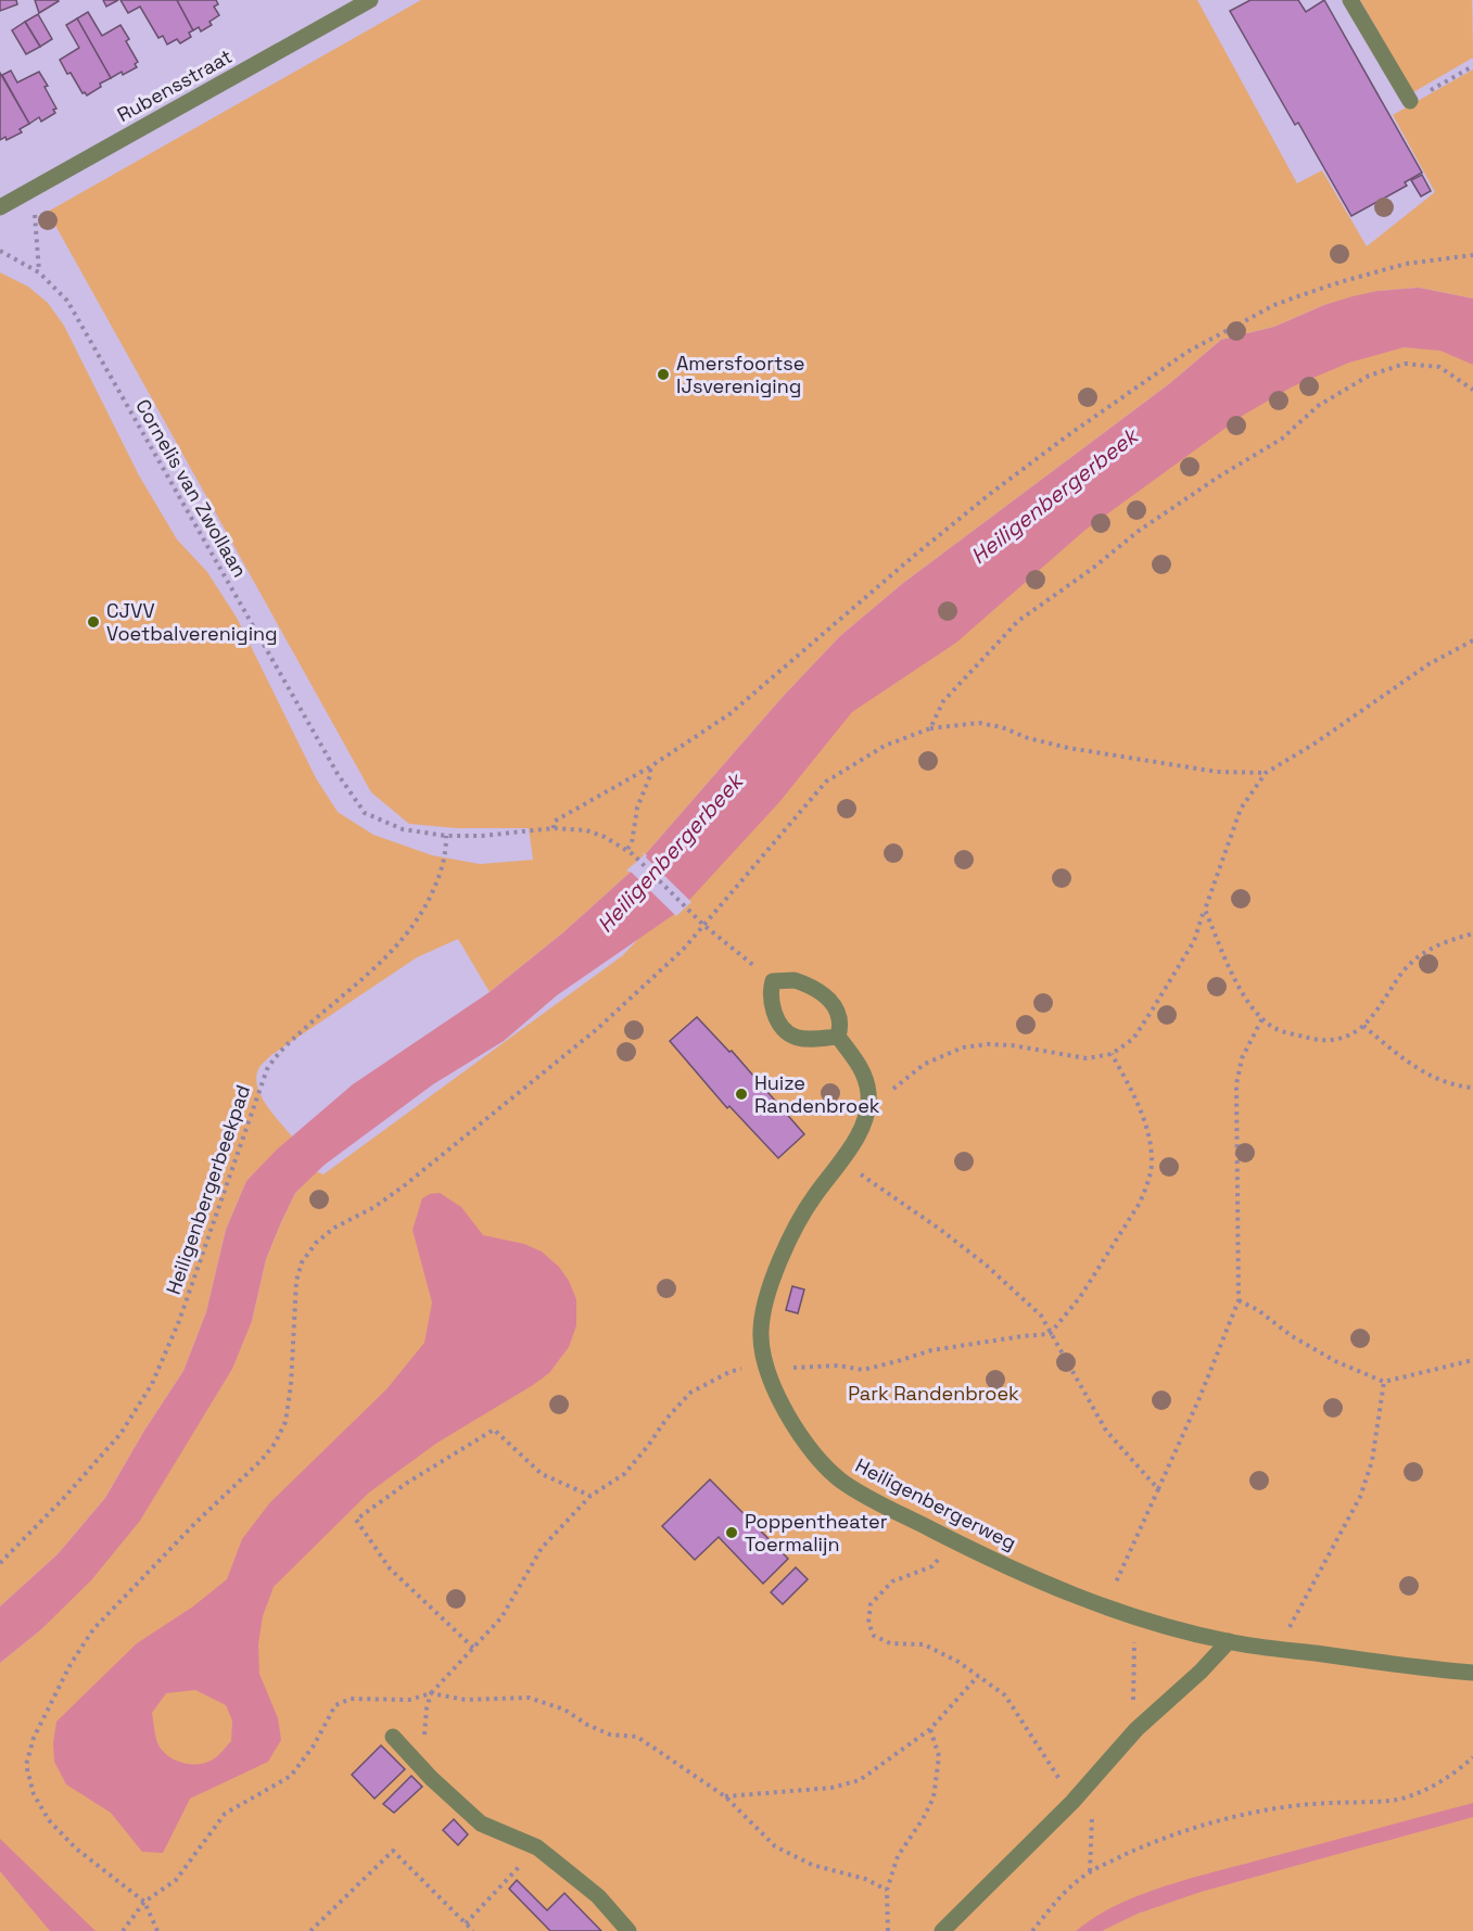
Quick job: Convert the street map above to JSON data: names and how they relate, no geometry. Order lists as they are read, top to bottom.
{
  "streets": {
    "street": ["Rubensstraat", "Heiligenbergerweg"],
    "path": ["Cornelis van Zwollaan", "Heiligenbergerbeekpad"]
  },
  "crossings": [
    ["Cornelis van Zwollaan", "Heiligenbergerbeekpad"],
    ["Cornelis van Zwollaan", "Heiligenbergerweg"]
  ],
  "water": ["Heiligenbergerbeek"],
  "parks": ["Park Randenbroek"],
  "places": [
    "Amersfoortse IJsvereniging",
    "CJVV Voetbalvereniging",
    "Huize Randenbroek",
    "Poppentheater Toermalijn"
  ]
}
